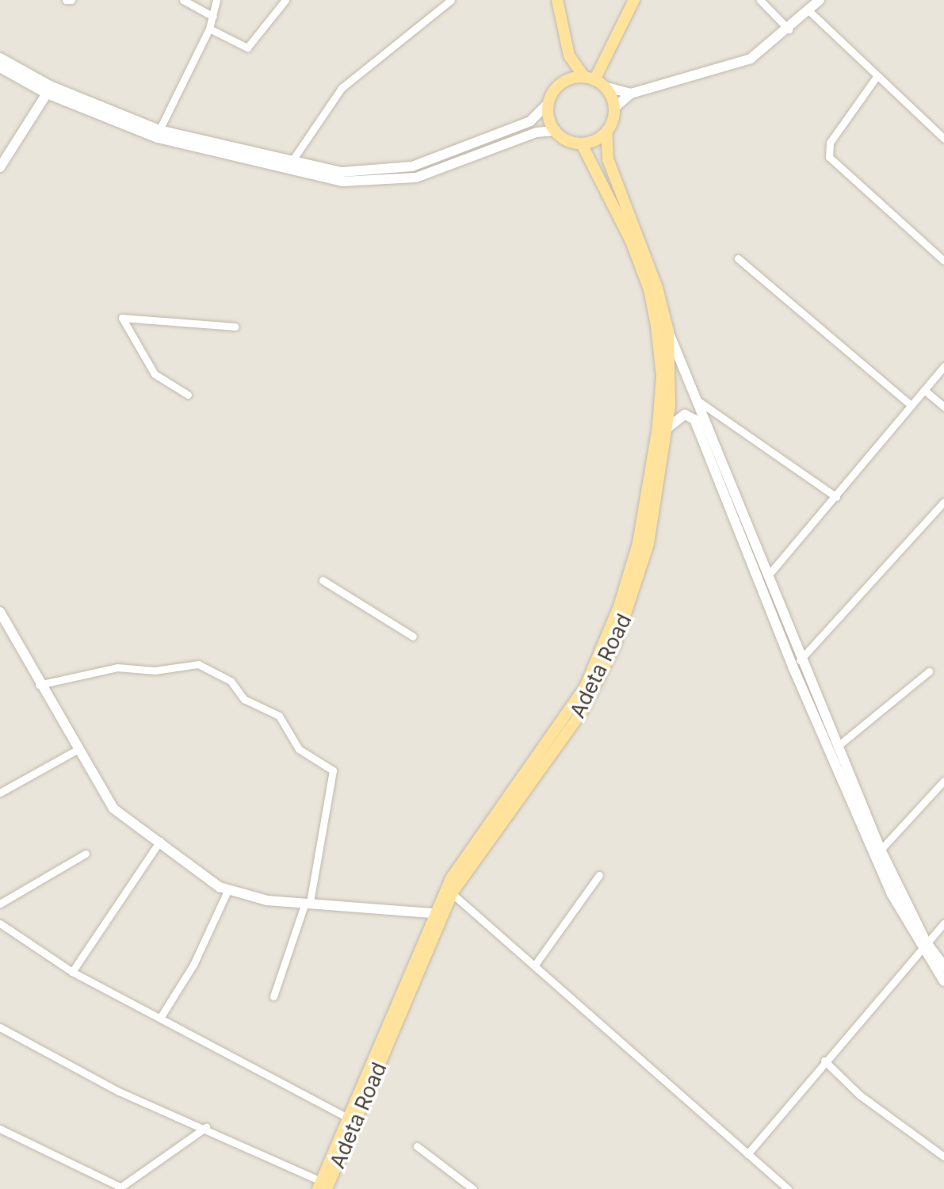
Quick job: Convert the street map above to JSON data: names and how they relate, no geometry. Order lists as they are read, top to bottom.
{
  "streets": {
    "main road": ["Adeta Road"]
  }
}
